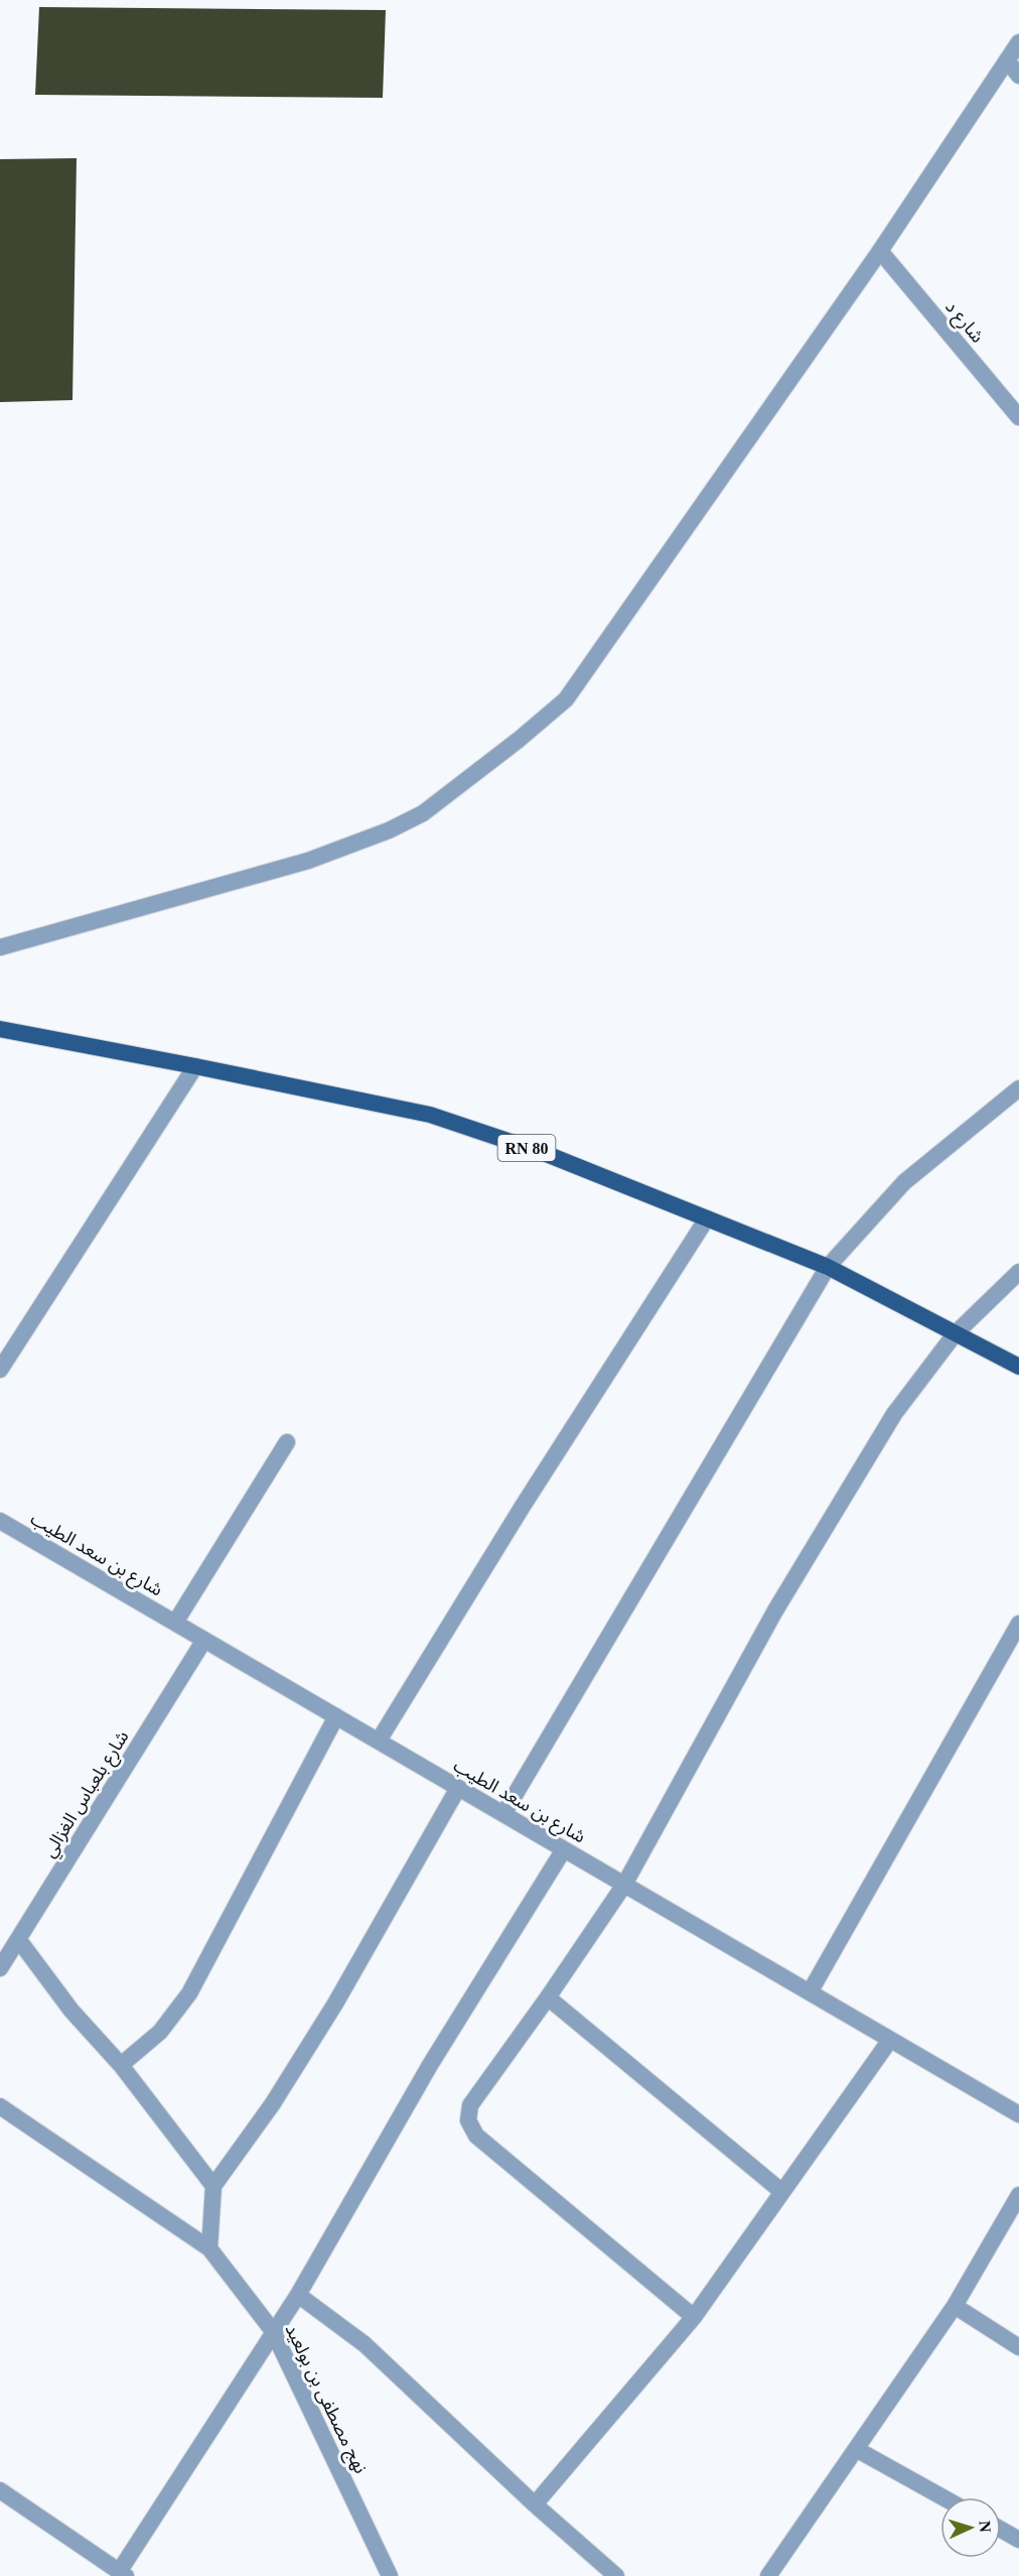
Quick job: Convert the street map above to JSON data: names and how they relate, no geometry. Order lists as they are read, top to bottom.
{
  "streets": {
    "main road": ["RN 80"],
    "street": [
      "شارع د",
      "شارع بن سعد الطيب",
      "شارع بلعباس الغزالي",
      "نهج مصطفى بن بولعيد"
    ]
  },
  "crossings": [
    ["شارع بن سعد الطيب", "شارع بلعباس الغزالي"]
  ],
  "north": "right"
}
